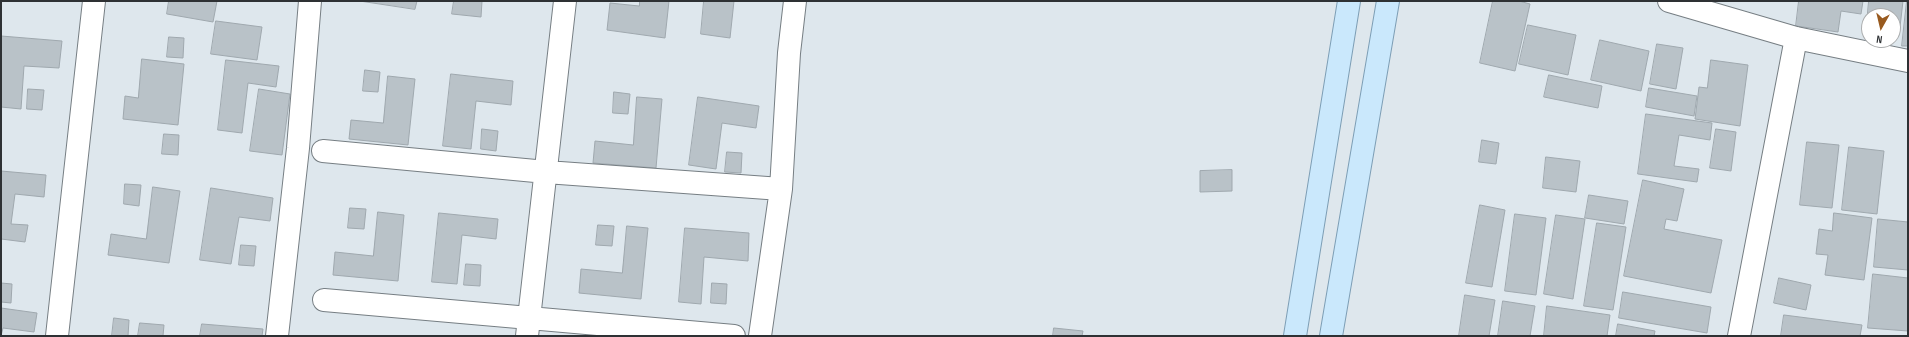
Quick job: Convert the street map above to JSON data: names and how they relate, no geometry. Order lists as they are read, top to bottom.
{
  "north": "bottom"
}
